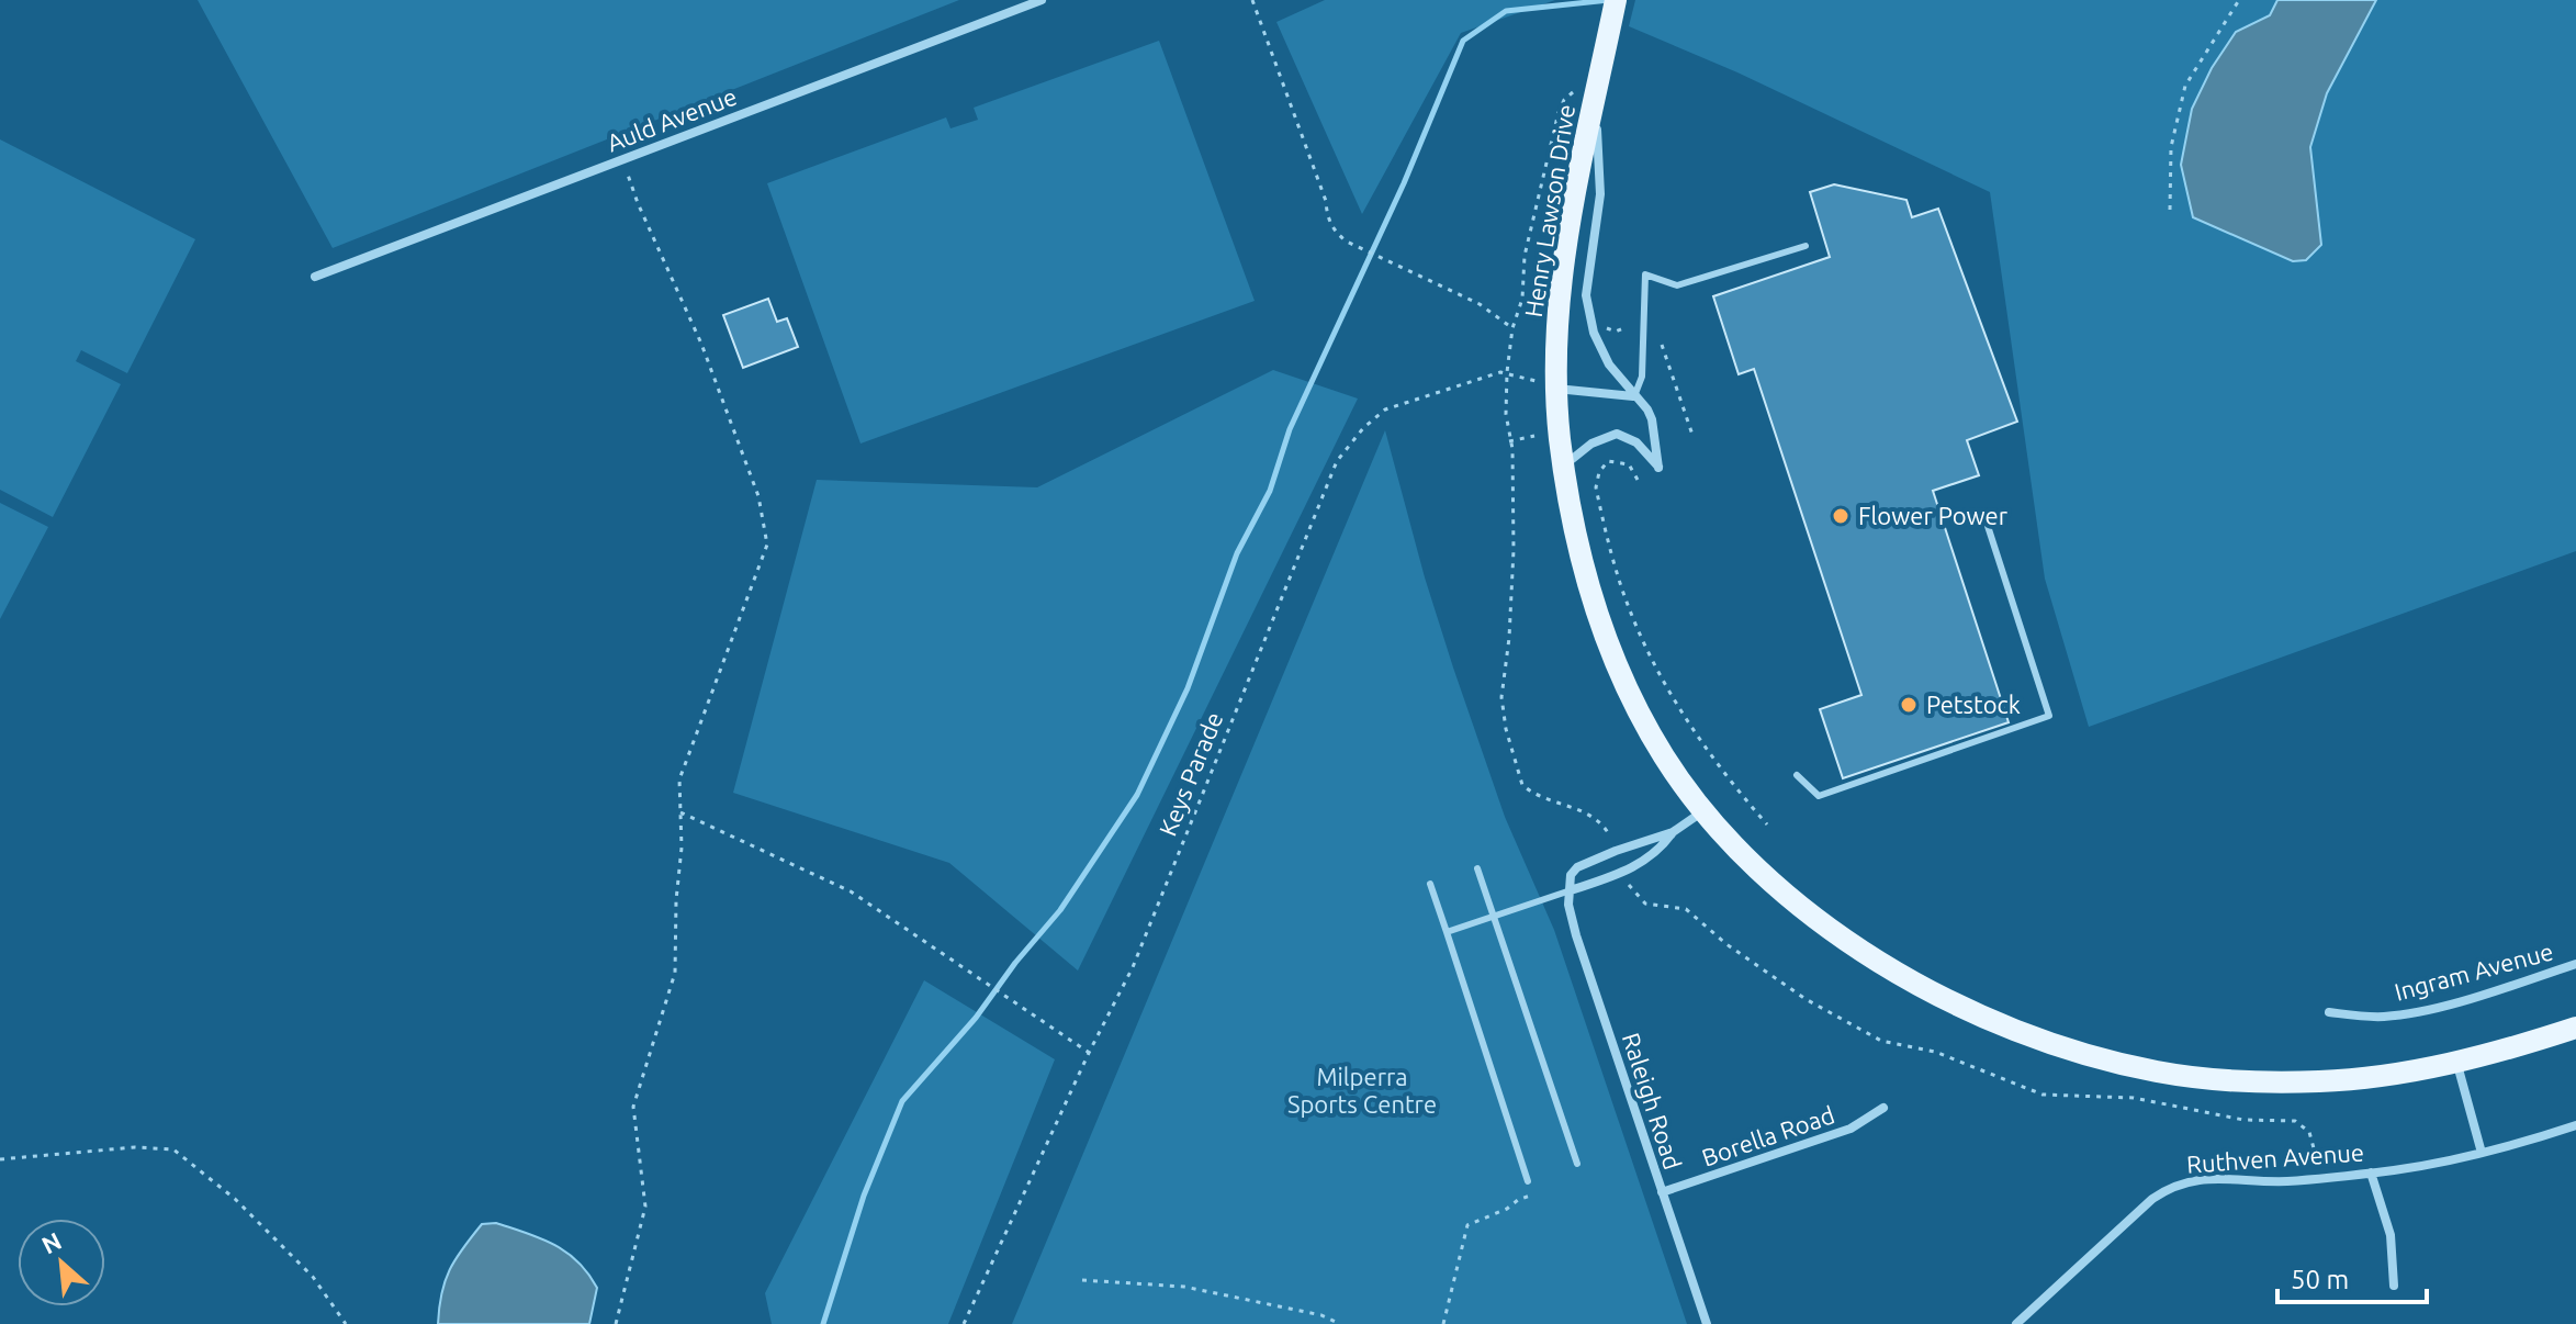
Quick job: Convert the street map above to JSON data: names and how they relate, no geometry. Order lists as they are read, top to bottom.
{
  "streets": {
    "main road": ["Henry Lawson Drive"],
    "street": [
      "Auld Avenue",
      "Ingram Avenue",
      "Raleigh Road",
      "Borella Road",
      "Ruthven Avenue"
    ],
    "path": ["Keys Parade"]
  },
  "crossings": [
    ["Raleigh Road", "Borella Road"]
  ],
  "parks": ["Milperra Sports Centre"],
  "places": ["Flower Power", "Petstock"],
  "scale_bar": "50 m",
  "north": "top left"
}
